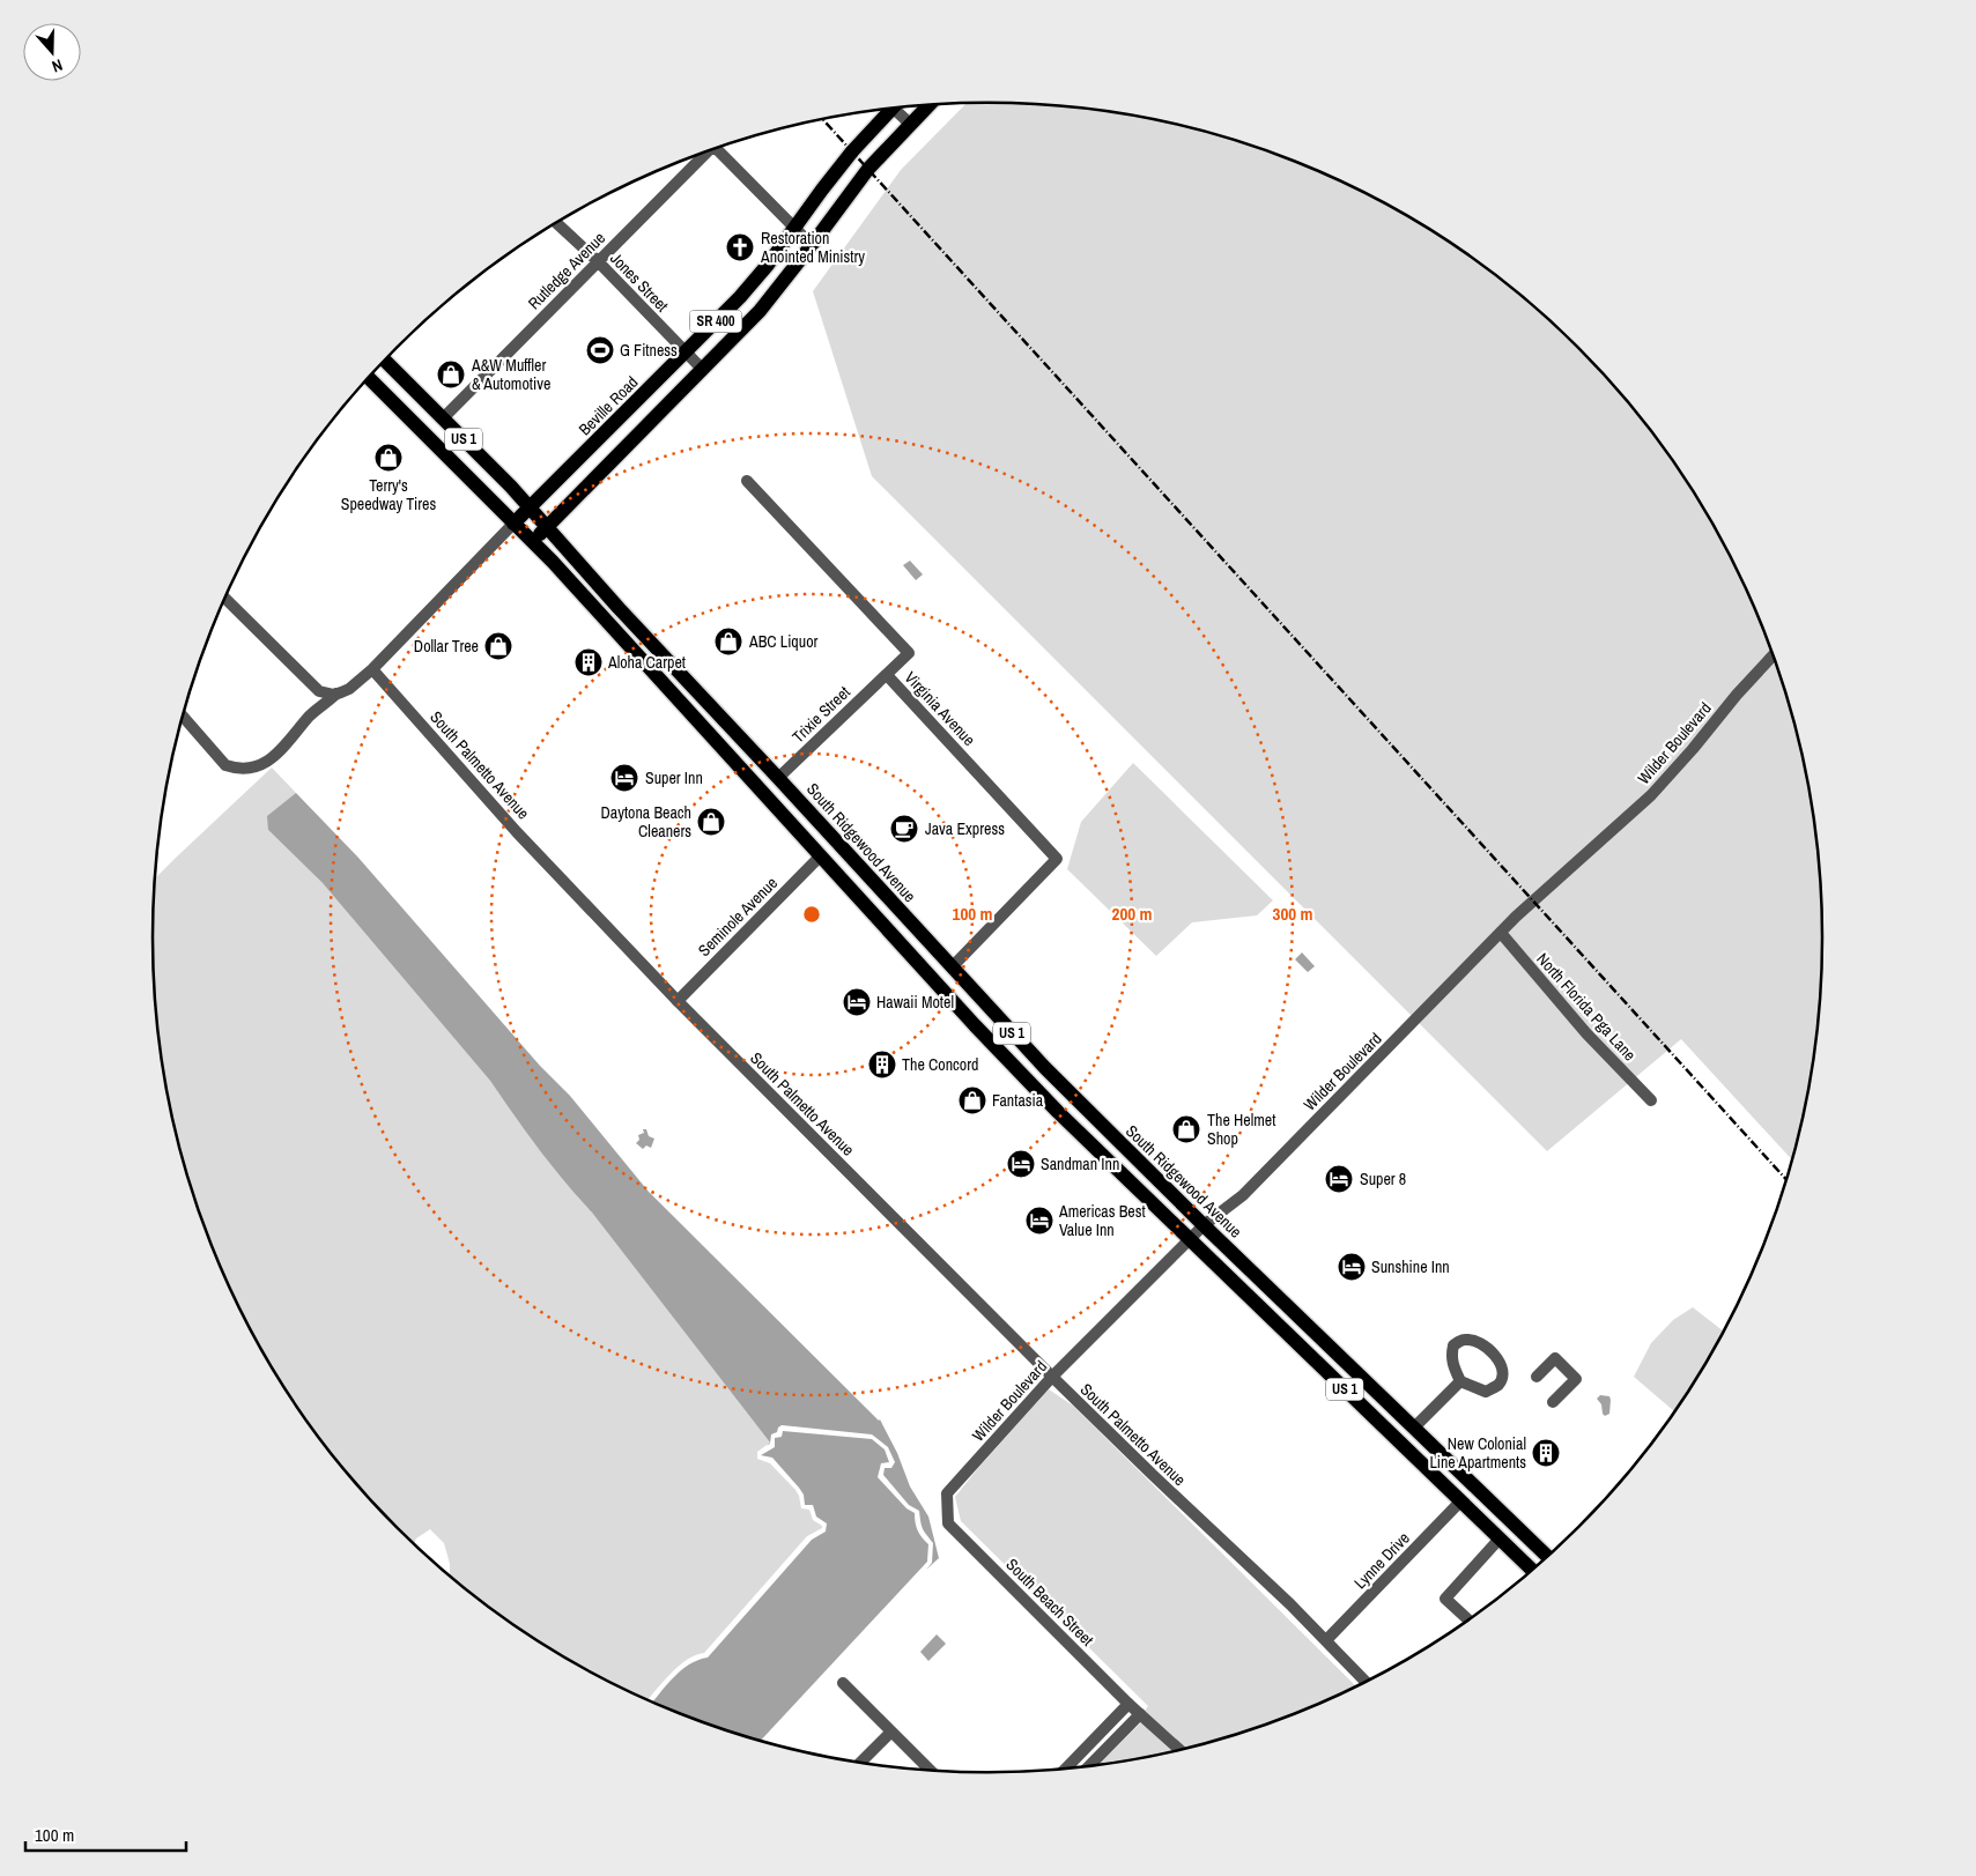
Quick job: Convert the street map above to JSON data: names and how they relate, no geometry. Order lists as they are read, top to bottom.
{
  "streets": {
    "main road": [
      "SR 400",
      "Beville Road",
      "US 1",
      "South Ridgewood Avenue"
    ],
    "street": [
      "Rutledge Avenue",
      "Jones Street",
      "Virginia Avenue",
      "Trixie Street",
      "Wilder Boulevard",
      "South Palmetto Avenue",
      "Seminole Avenue",
      "North Florida Pga Lane",
      "Lynne Drive",
      "South Beach Street"
    ]
  },
  "crossings": [
    ["Rutledge Avenue", "Jones Street"],
    ["Rutledge Avenue", "South Ridgewood Avenue"],
    ["Jones Street", "SR 400"],
    ["Jones Street", "Beville Road"],
    ["SR 400", "US 1"],
    ["SR 400", "South Ridgewood Avenue"],
    ["Beville Road", "US 1"],
    ["Beville Road", "South Palmetto Avenue"],
    ["Beville Road", "South Ridgewood Avenue"],
    ["US 1", "Wilder Boulevard"],
    ["US 1", "Seminole Avenue"],
    ["US 1", "Lynne Drive"],
    ["Virginia Avenue", "Trixie Street"],
    ["Virginia Avenue", "South Ridgewood Avenue"],
    ["Trixie Street", "South Ridgewood Avenue"],
    ["Wilder Boulevard", "South Palmetto Avenue"],
    ["Wilder Boulevard", "South Ridgewood Avenue"],
    ["Wilder Boulevard", "North Florida Pga Lane"],
    ["Wilder Boulevard", "South Beach Street"],
    ["South Palmetto Avenue", "Seminole Avenue"],
    ["South Palmetto Avenue", "Lynne Drive"]
  ],
  "places": {
    "church": ["Restoration Anointed Ministry"],
    "sports": ["G Fitness"],
    "shop": [
      "A&W Muffler & Automotive",
      "Terry's Speedway Tires",
      "ABC Liquor",
      "Dollar Tree",
      "Daytona Beach Cleaners",
      "Fantasia",
      "The Helmet Shop"
    ],
    "building": ["Aloha Carpet", "The Concord", "New Colonial Line Apartments"],
    "hotel": [
      "Super Inn",
      "Hawaii Motel",
      "Sandman Inn",
      "Super 8",
      "Americas Best Value Inn",
      "Sunshine Inn"
    ],
    "cafe": ["Java Express"]
  },
  "scale_bar": "100 m",
  "north": "bottom",
  "rings": ["100 m", "200 m", "300 m"]
}
